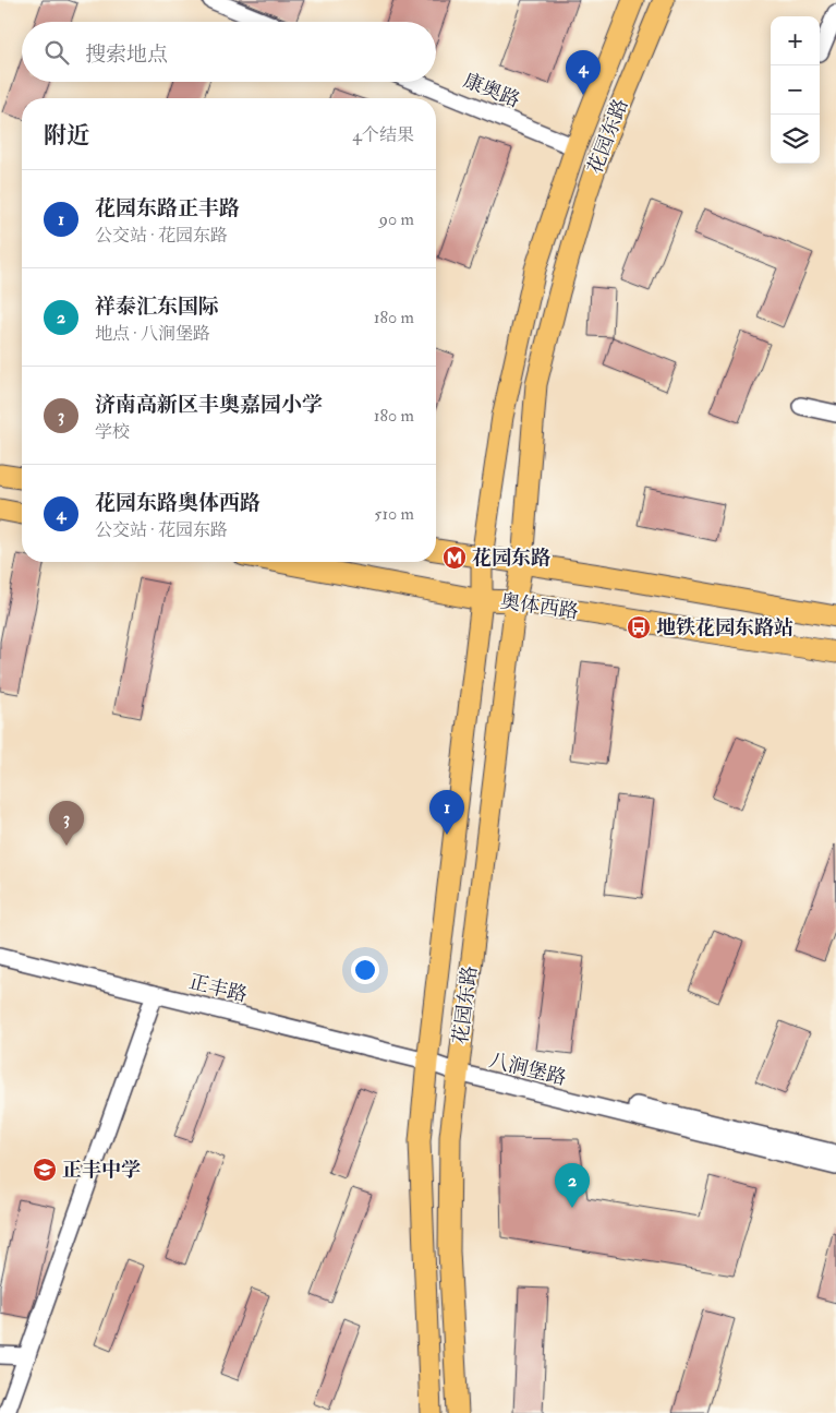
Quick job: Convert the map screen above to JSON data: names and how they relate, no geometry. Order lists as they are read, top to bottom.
{
  "streets": {
    "main road": ["花园东路", "奥体西路"],
    "street": ["康奥路", "正丰路", "八涧堡路"]
  },
  "crossings": [
    ["康奥路", "花园东路"],
    ["花园东路", "奥体西路"],
    ["花园东路", "正丰路"],
    ["花园东路", "八涧堡路"],
    ["正丰路", "八涧堡路"]
  ],
  "places": {
    "metro station": ["花园东路"],
    "bus stop": ["地铁花园东路站"],
    "school or university": ["正丰中学"]
  },
  "page": {
    "map_buttons": ["+", "−"],
    "search": "搜索地点",
    "pins": [
      "4",
      "1",
      "3",
      "2"
    ],
    "heading": ["附近", "4个结果"],
    "list": [
      {
        "mark": "1",
        "name": "花园东路正丰路",
        "note": "公交站 · 花园东路",
        "value": "90 m"
      },
      {
        "mark": "2",
        "name": "祥泰汇东国际",
        "note": "地点 · 八涧堡路",
        "value": "180 m"
      },
      {
        "mark": "3",
        "name": "济南高新区丰奥嘉园小学",
        "note": "学校",
        "value": "180 m"
      },
      {
        "mark": "4",
        "name": "花园东路奥体西路",
        "note": "公交站 · 花园东路",
        "value": "510 m"
      }
    ]
  }
}
